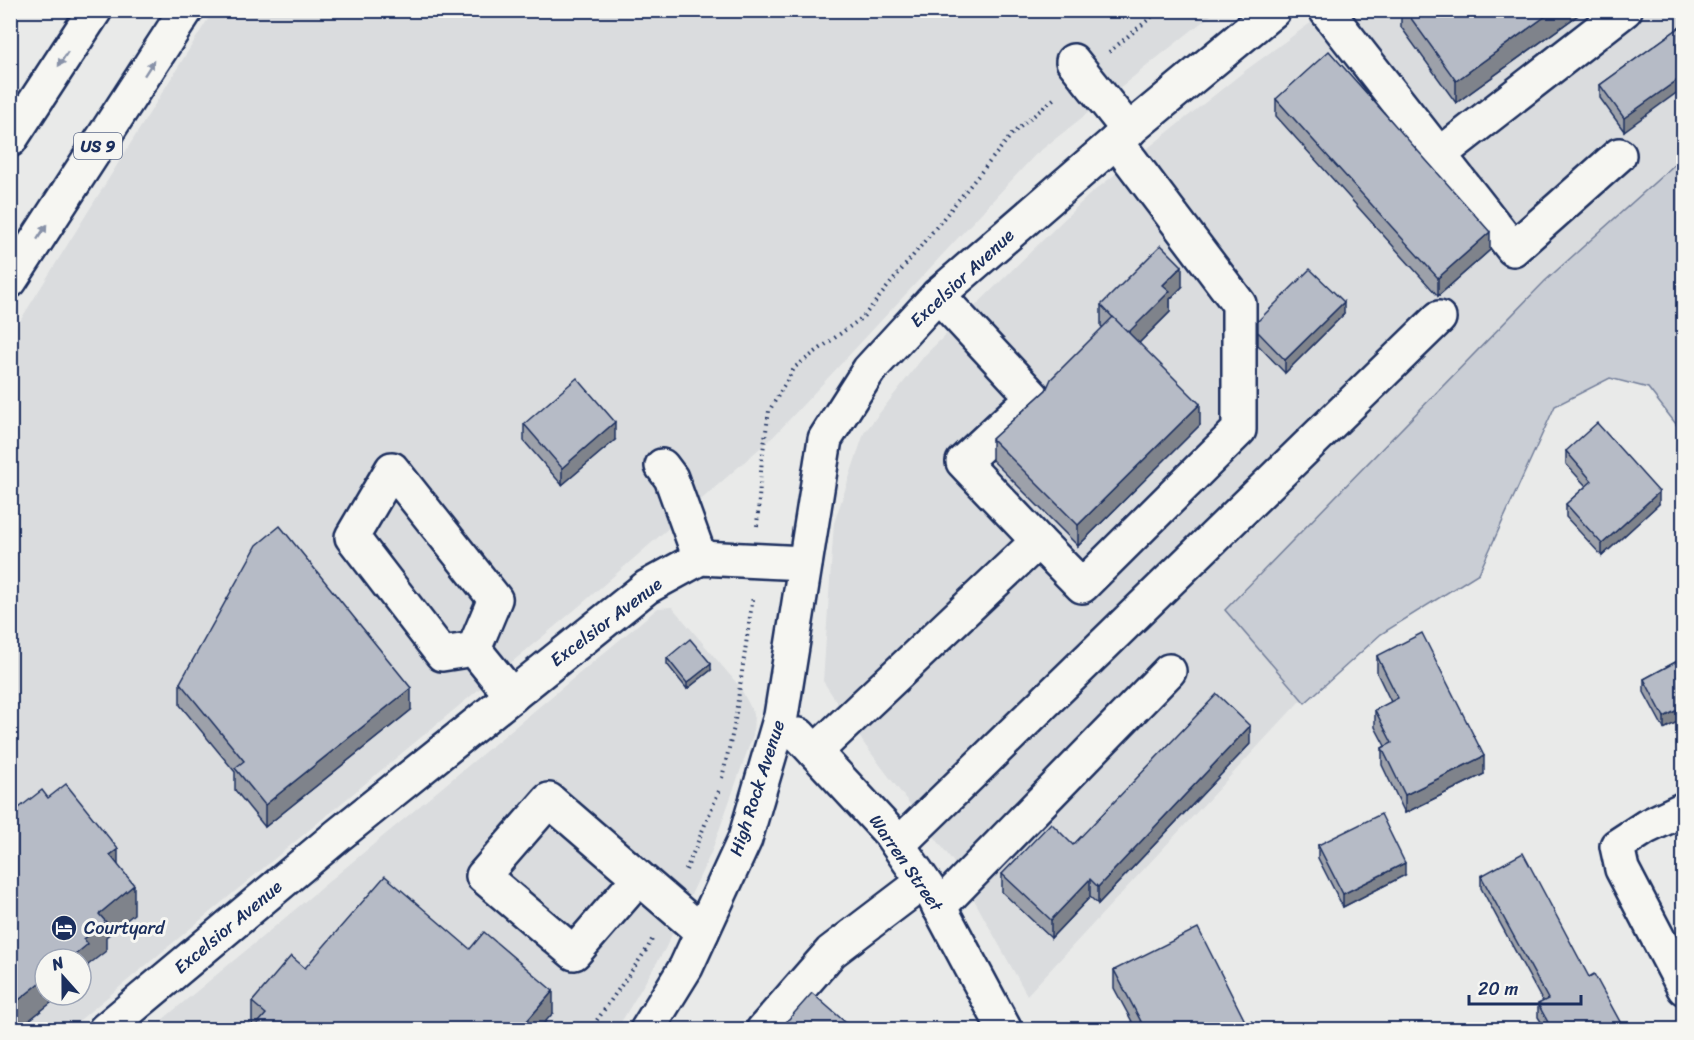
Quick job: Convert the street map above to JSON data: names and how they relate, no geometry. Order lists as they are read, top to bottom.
{
  "streets": {
    "main road": [
      "US 9",
      "Excelsior Avenue",
      "High Rock Avenue",
      "Warren Street"
    ]
  },
  "crossings": [
    ["Excelsior Avenue", "High Rock Avenue"],
    ["High Rock Avenue", "Warren Street"]
  ],
  "places": {
    "hotel": ["Courtyard"]
  },
  "scale_bar": "20 m",
  "north": "top"
}
